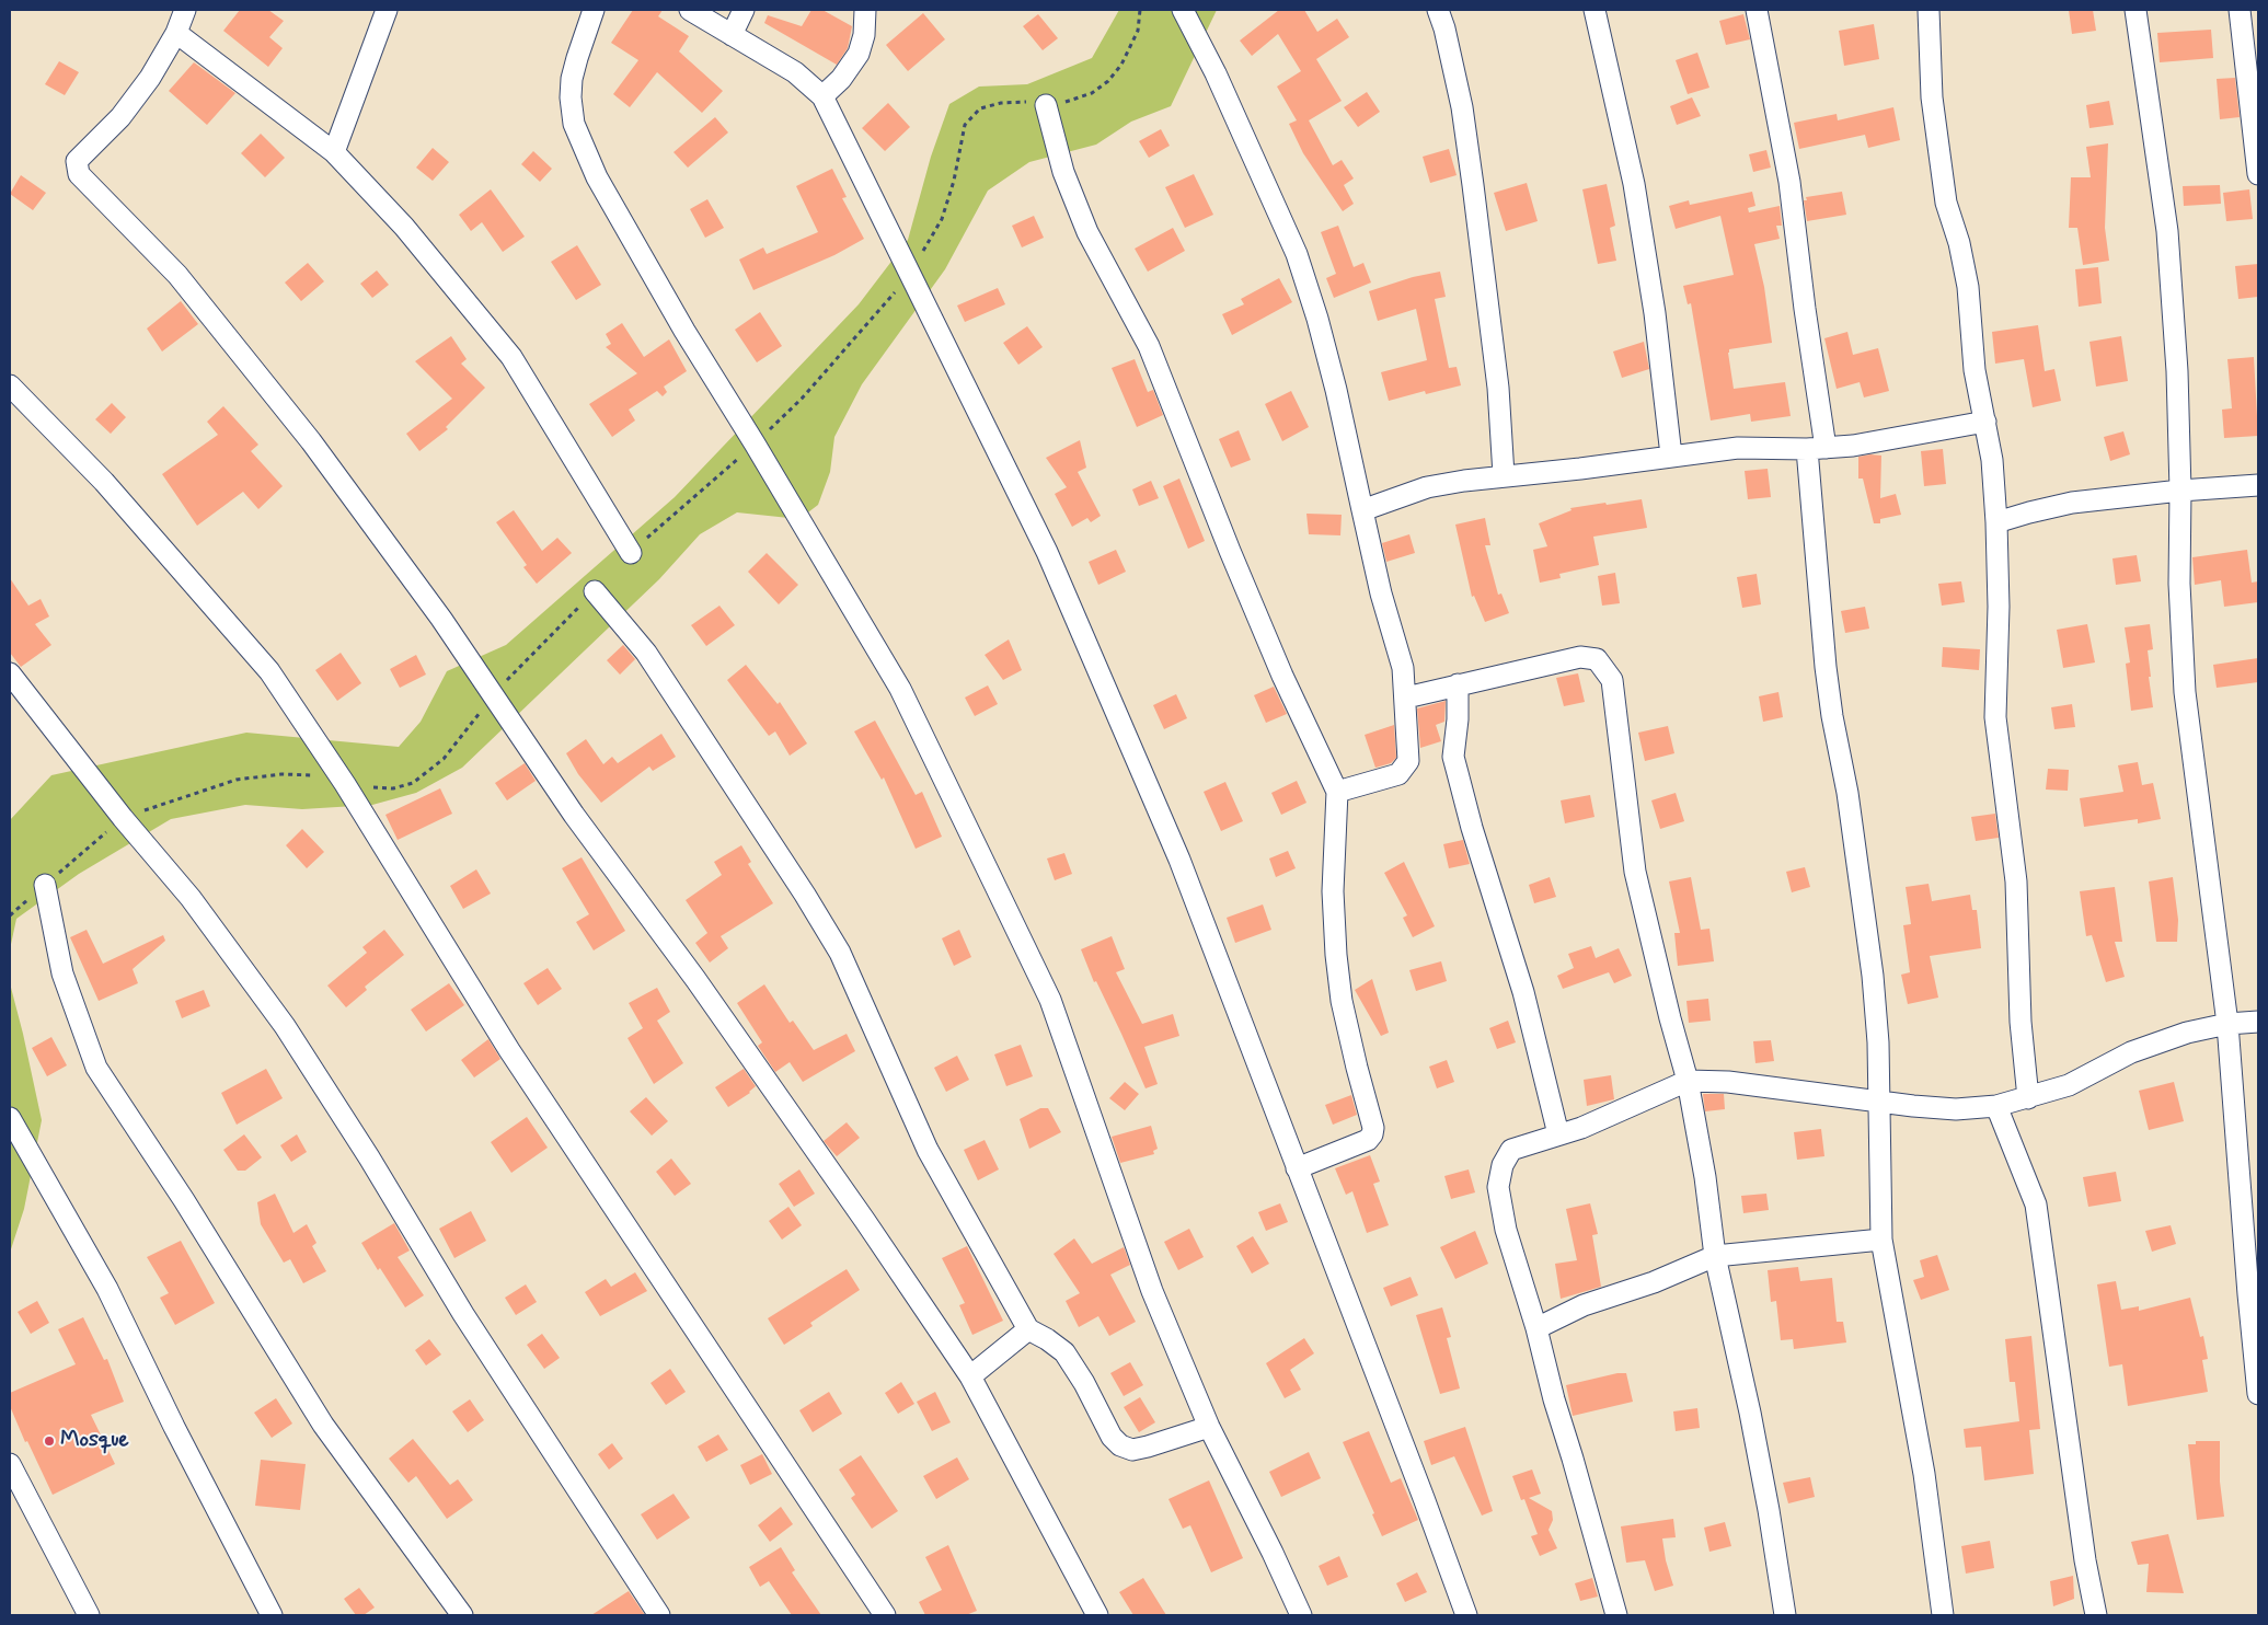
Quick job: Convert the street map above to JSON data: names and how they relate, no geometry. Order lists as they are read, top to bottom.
{
  "places": ["Mosque"]
}
